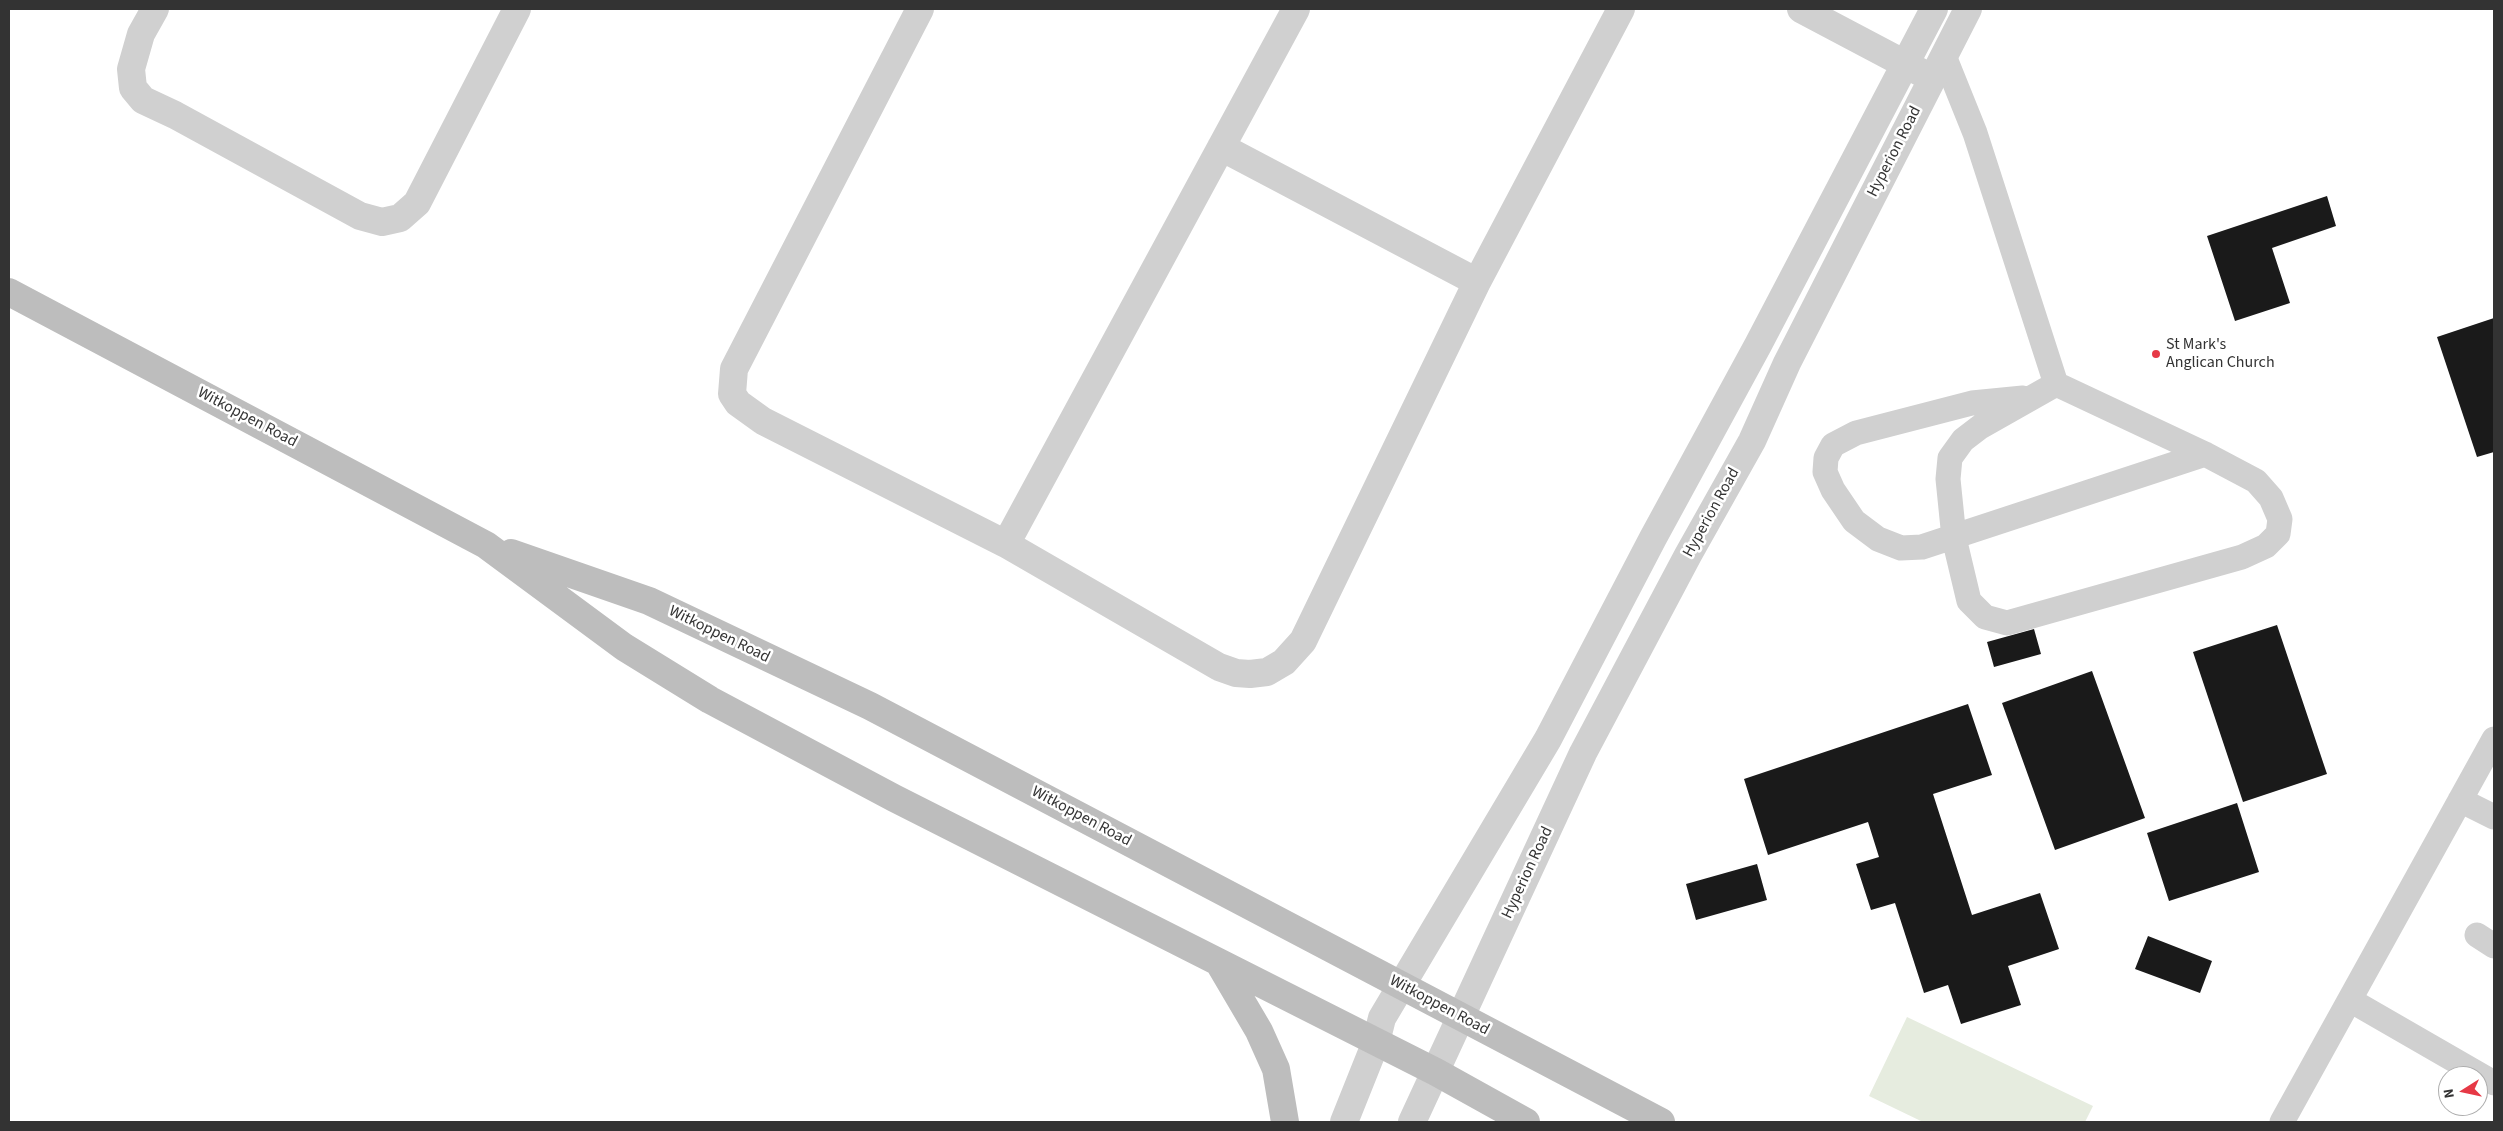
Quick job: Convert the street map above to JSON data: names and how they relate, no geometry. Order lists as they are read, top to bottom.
{
  "streets": {
    "main road": ["Witkoppen Road"],
    "street": ["Hyperion Road"]
  },
  "crossings": [
    ["Hyperion Road", "Witkoppen Road"]
  ],
  "places": ["St Mark's Anglican Church"],
  "north": "left"
}
